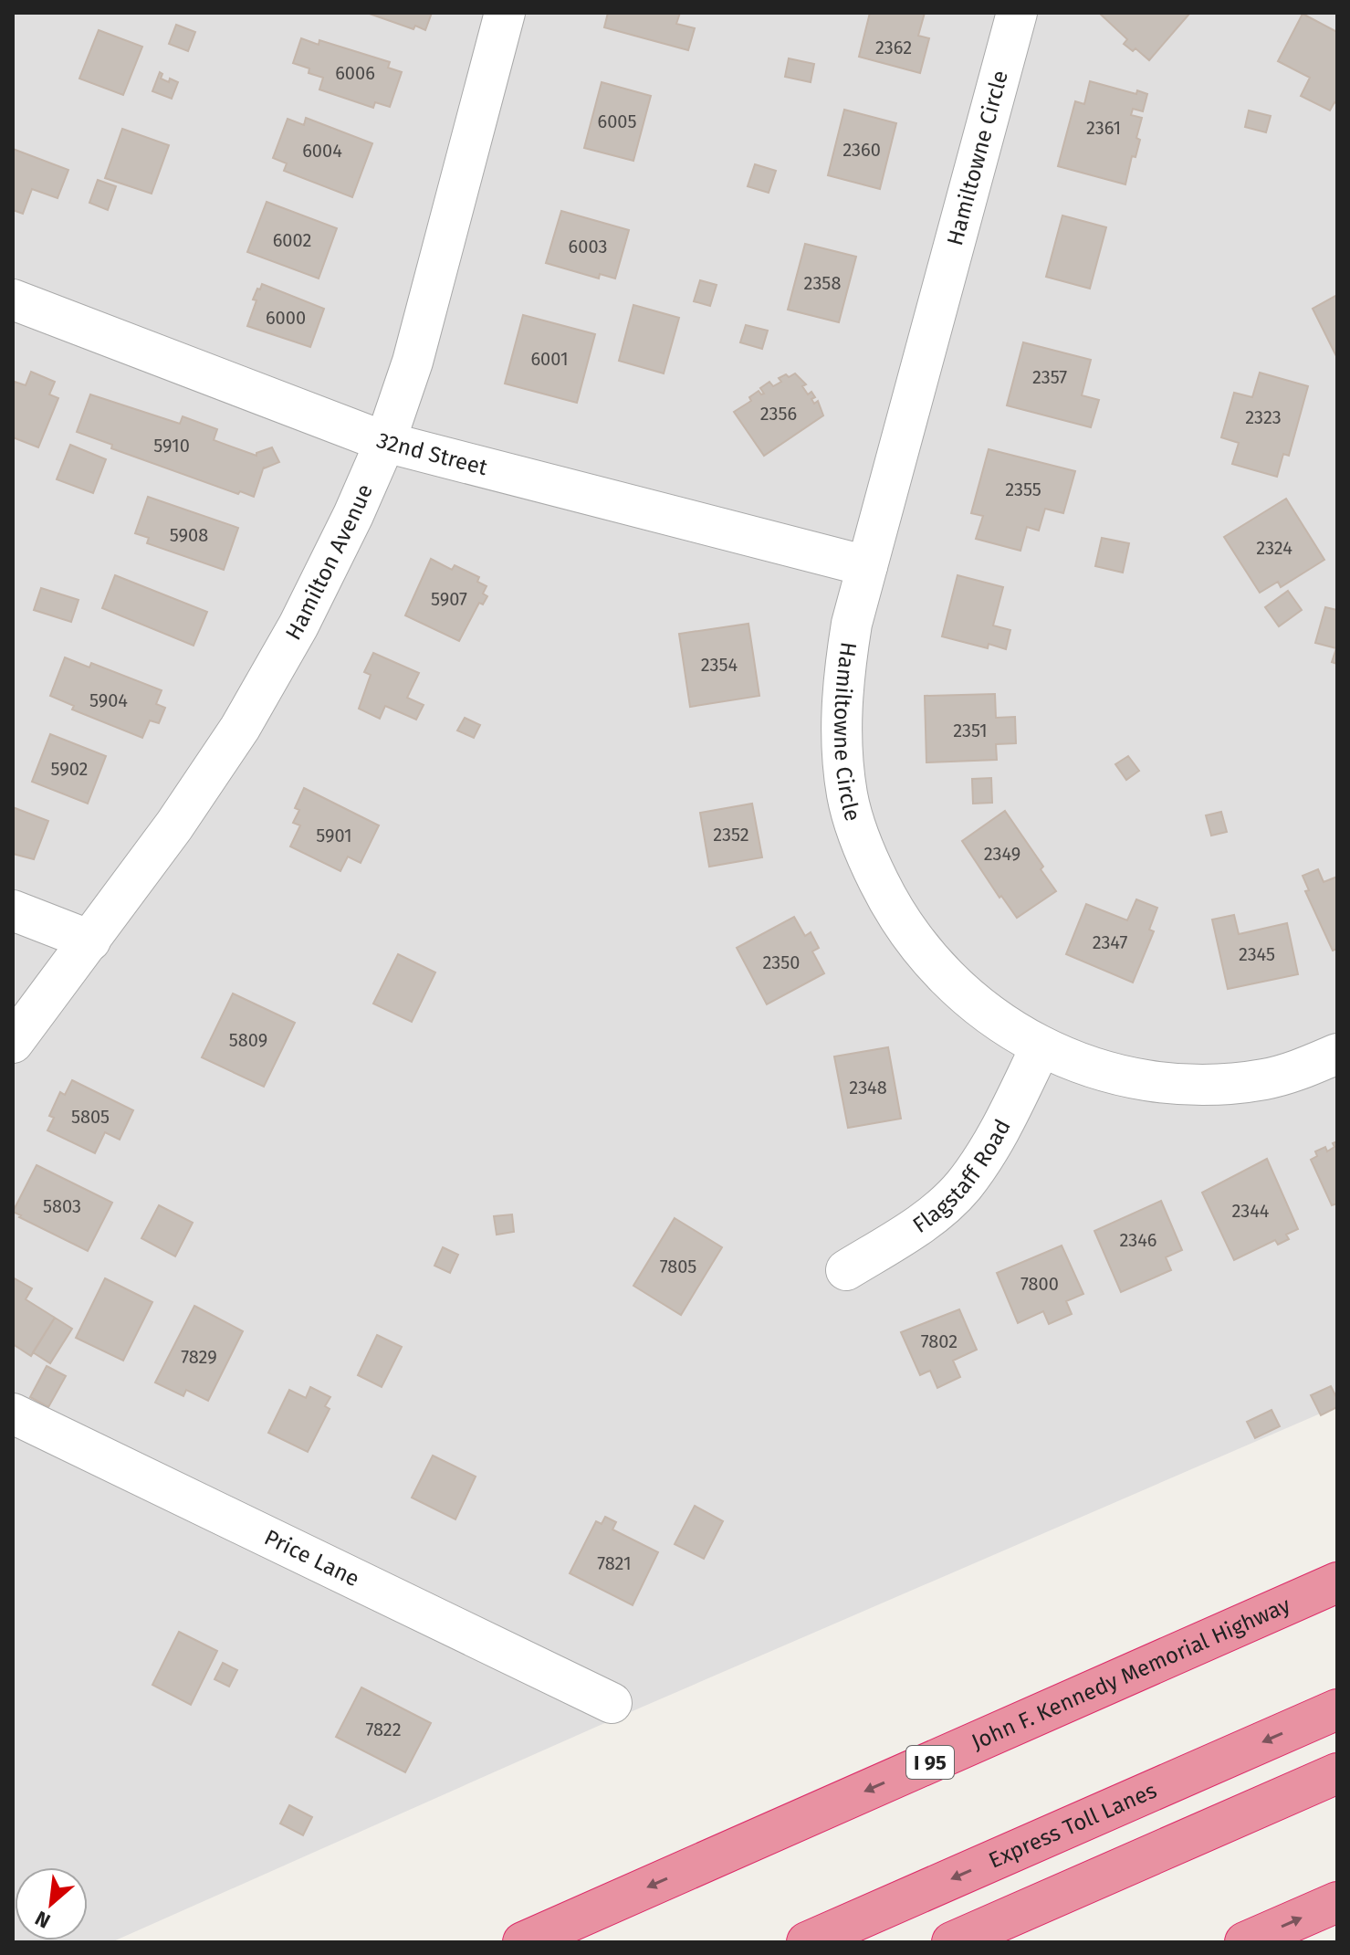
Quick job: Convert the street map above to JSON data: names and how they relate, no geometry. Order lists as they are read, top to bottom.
{
  "streets": {
    "highway": ["John F. Kennedy Memorial Highway", "I 95", "Express Toll Lanes"],
    "street": [
      "Hamiltowne Circle",
      "32nd Street",
      "Hamilton Avenue",
      "Flagstaff Road",
      "Price Lane"
    ]
  },
  "crossings": [
    ["Hamiltowne Circle", "32nd Street"],
    ["Hamiltowne Circle", "Flagstaff Road"],
    ["32nd Street", "Hamilton Avenue"]
  ],
  "house_numbers": [
    "2362",
    "6006",
    "6005",
    "2361",
    "2360",
    "6004",
    "6002",
    "6003",
    "2358",
    "6000",
    "6001",
    "2357",
    "2356",
    "2323",
    "5910",
    "2355",
    "5908",
    "2324",
    "5907",
    "2354",
    "5904",
    "2351",
    "5902",
    "2352",
    "5901",
    "2349",
    "2347",
    "2345",
    "2350",
    "5809",
    "2348",
    "5805",
    "5803",
    "2344",
    "2346",
    "7805",
    "7800",
    "7802",
    "7829",
    "7821",
    "7822"
  ],
  "north": "bottom left"
}
